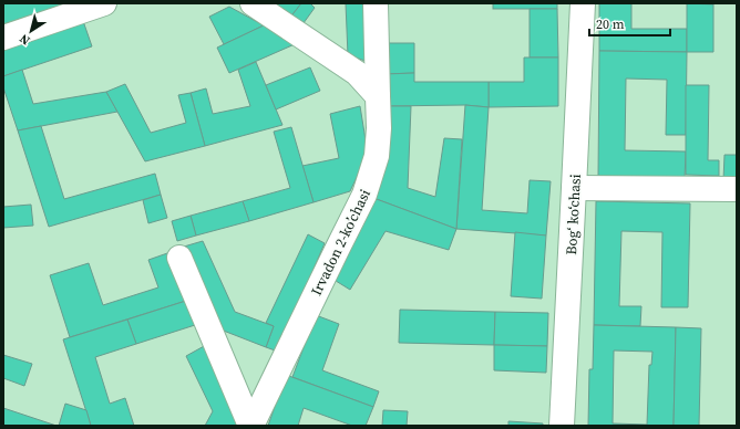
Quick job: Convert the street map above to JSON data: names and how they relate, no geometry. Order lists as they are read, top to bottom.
{
  "streets": {
    "street": ["Bogʻ koʻchasi", "Irvadon 2-koʼchasi"]
  },
  "scale_bar": "20 m",
  "north": "bottom left"
}
